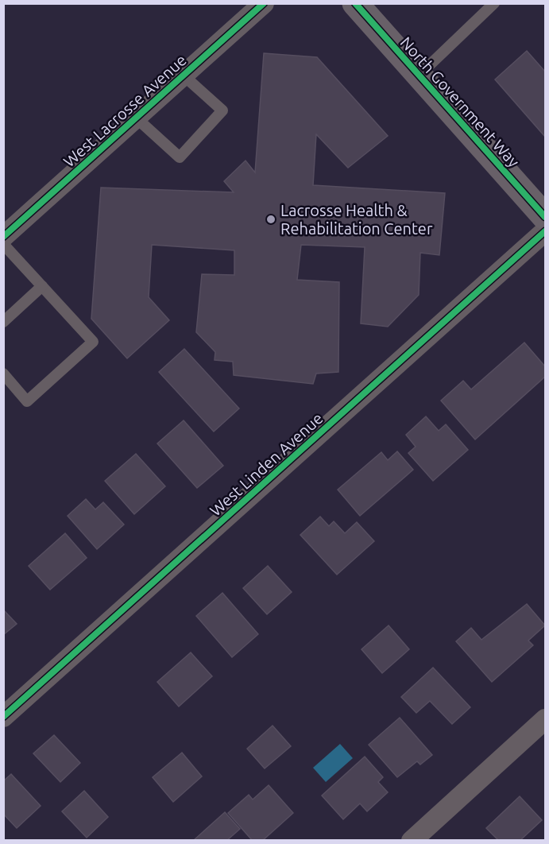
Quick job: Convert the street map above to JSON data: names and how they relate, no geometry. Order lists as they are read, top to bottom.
{
  "streets": {
    "main road": ["North Government Way"],
    "street": ["West Lacrosse Avenue", "West Linden Avenue"]
  },
  "places": ["Lacrosse Health & Rehabilitation Center"]
}
